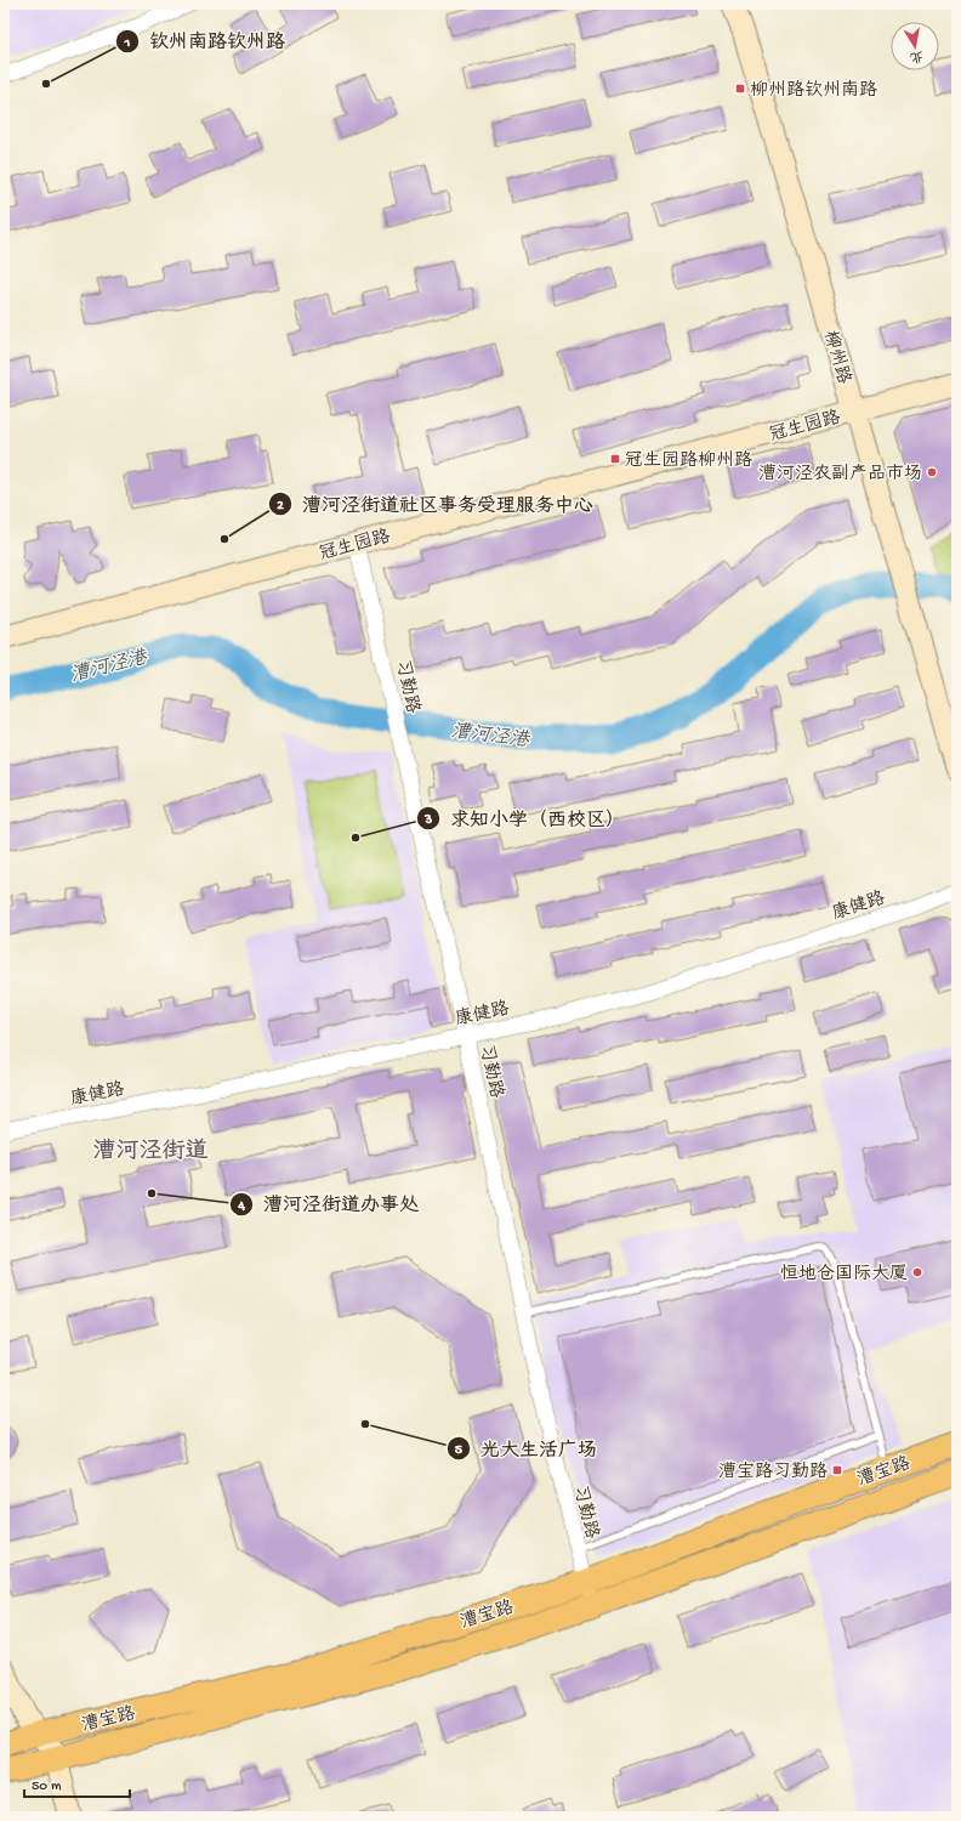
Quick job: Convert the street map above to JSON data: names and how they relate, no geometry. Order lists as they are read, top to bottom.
{
  "streets": {
    "main road": ["漕宝路"],
    "street": [
      "柳州路",
      "冠生园路",
      "习勤路",
      "康健路"
    ]
  },
  "crossings": [
    ["柳州路", "冠生园路"],
    ["冠生园路", "习勤路"],
    ["习勤路", "康健路"],
    ["习勤路", "漕宝路"]
  ],
  "districts": ["漕河泾街道"],
  "water": ["漕河泾港"],
  "places": {
    "other": [
      "钦州南路钦州路",
      "漕河泾农副产品市场",
      "漕河泾街道社区事务受理服务中心",
      "求知小学（西校区）",
      "漕河泾街道办事处",
      "恒地仓国际大厦",
      "光大生活广场"
    ],
    "transit": ["柳州路钦州南路", "冠生园路柳州路", "漕宝路习勤路"]
  },
  "scale_bar": "50 m",
  "north": "bottom"
}
